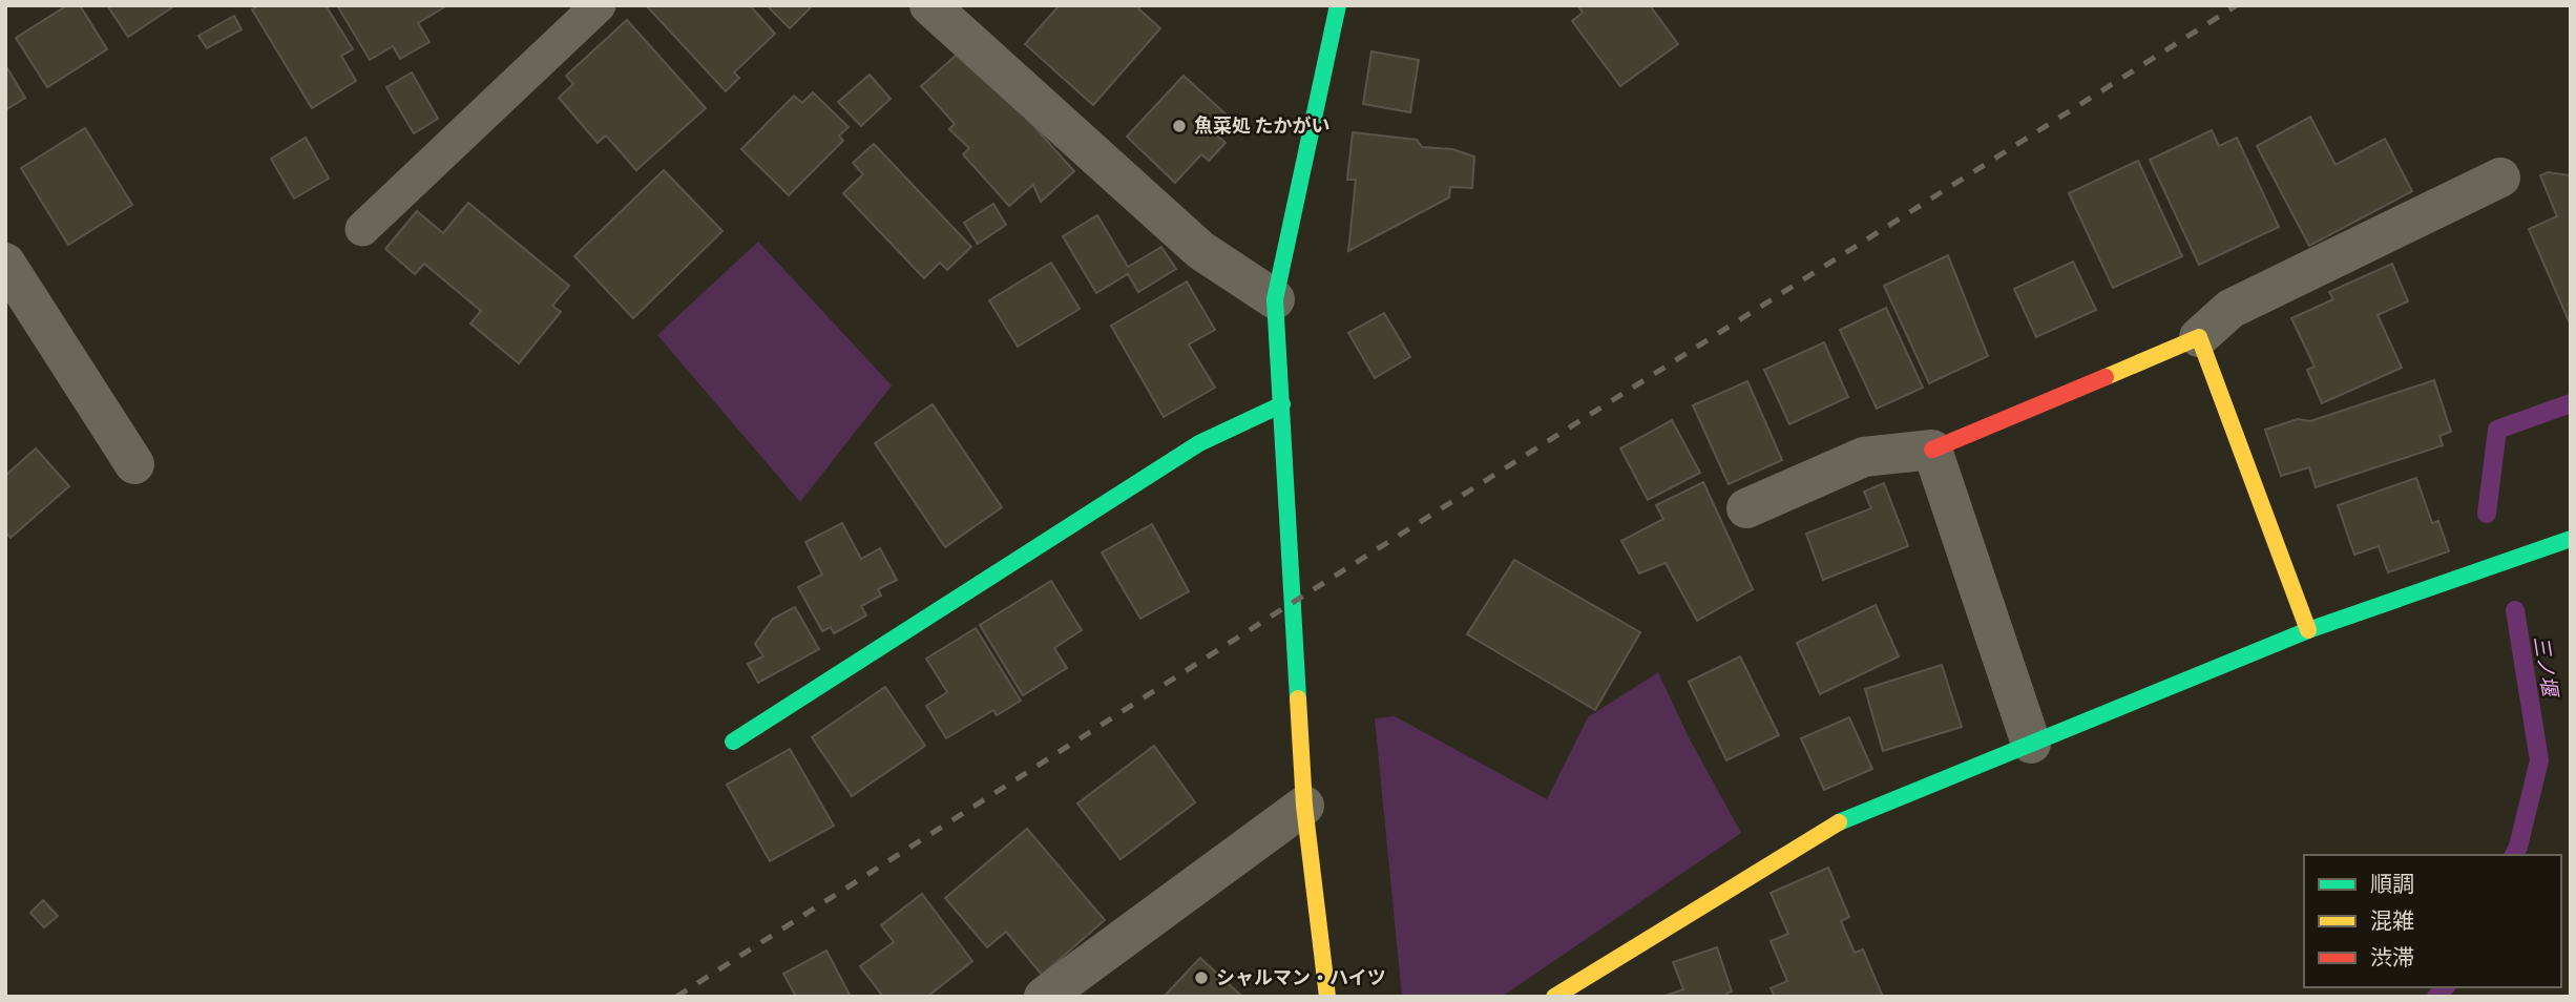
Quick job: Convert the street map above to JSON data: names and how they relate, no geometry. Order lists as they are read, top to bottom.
{
  "water": ["三ノ堰"],
  "places": ["魚菜処 たかがい", "シャルマン・ハイツ"],
  "legend": ["順調", "混雑", "渋滞"]
}
